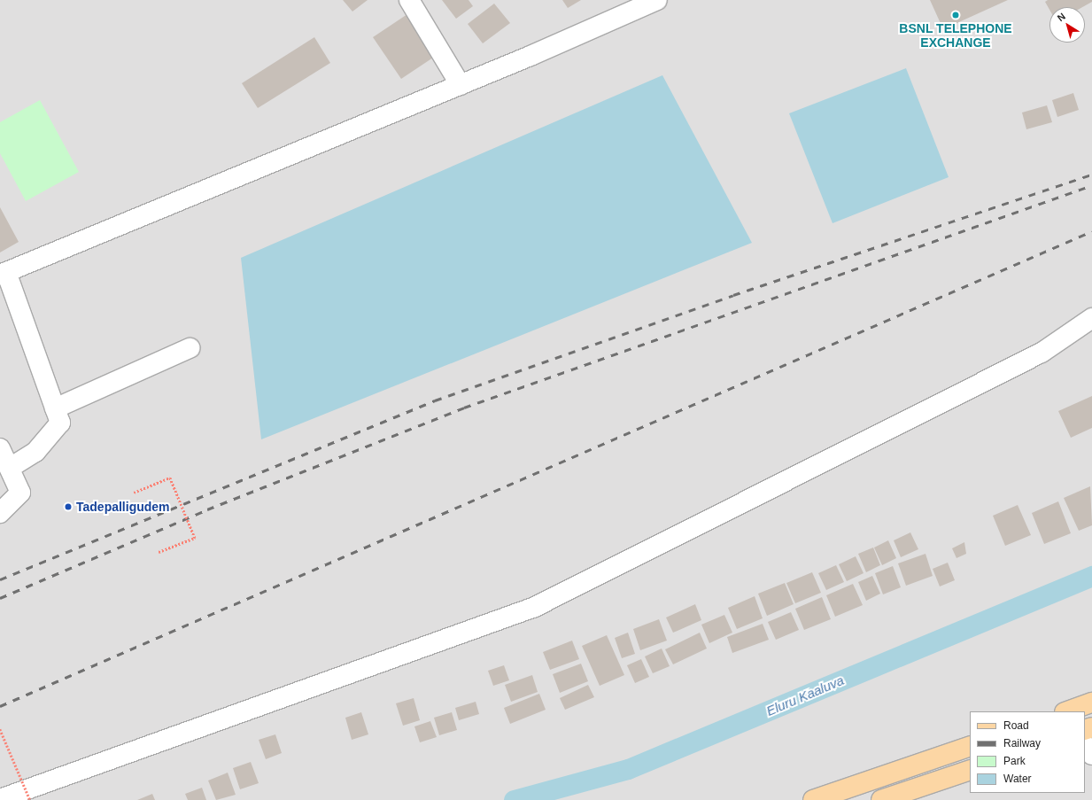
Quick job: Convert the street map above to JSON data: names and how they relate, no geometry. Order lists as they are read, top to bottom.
{
  "water": ["Eluru Kaaluva"],
  "places": ["BSNL TELEPHONE EXCHANGE", "Tadepalligudem"],
  "legend": [
    "Road",
    "Railway",
    "Park",
    "Water"
  ],
  "north": "top left"
}
